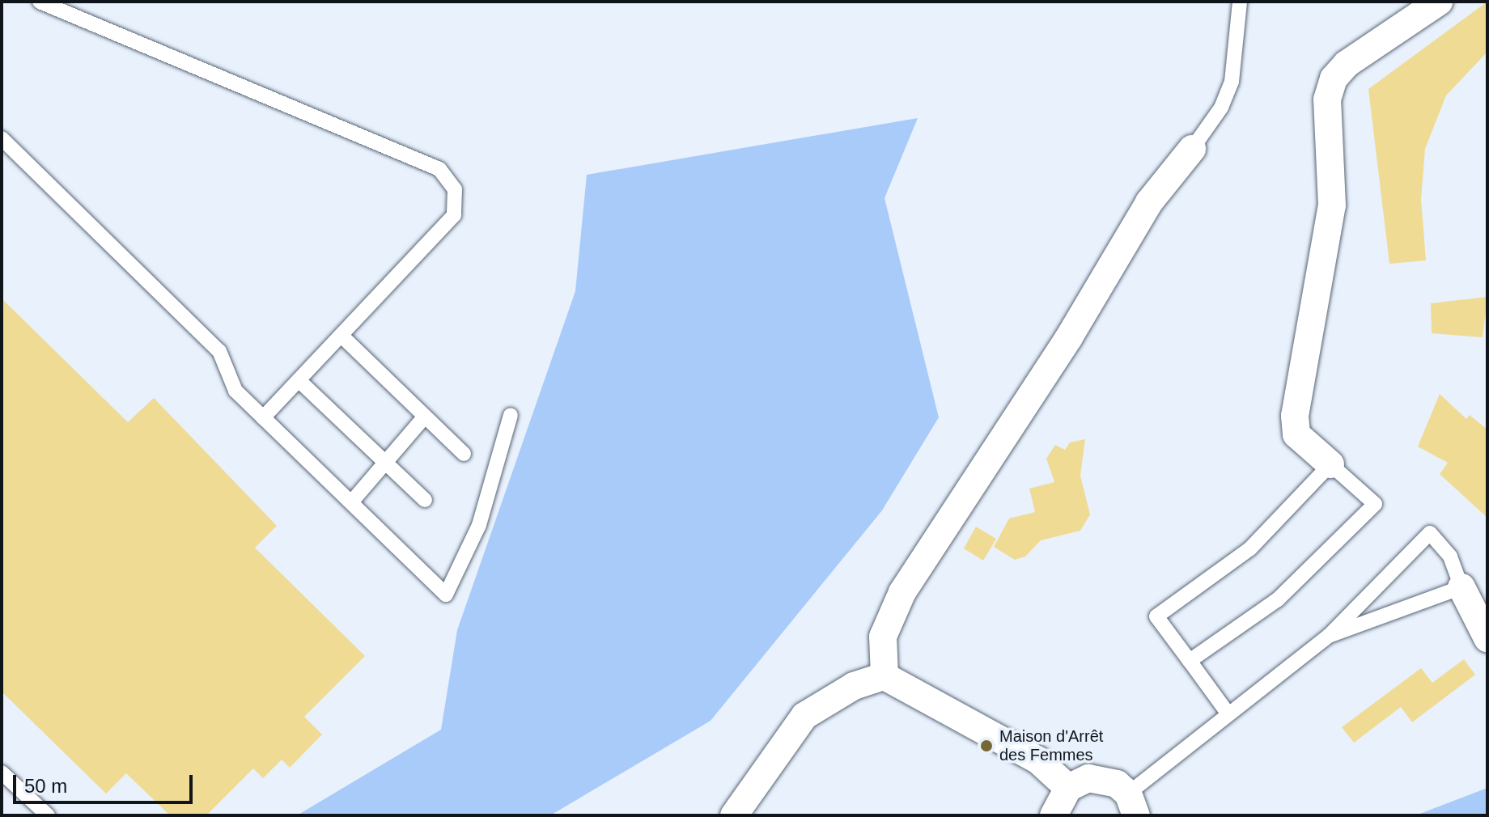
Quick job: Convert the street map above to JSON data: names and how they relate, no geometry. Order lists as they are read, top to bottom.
{
  "places": ["Maison d'Arrêt des Femmes"],
  "scale_bar": "50 m"
}
